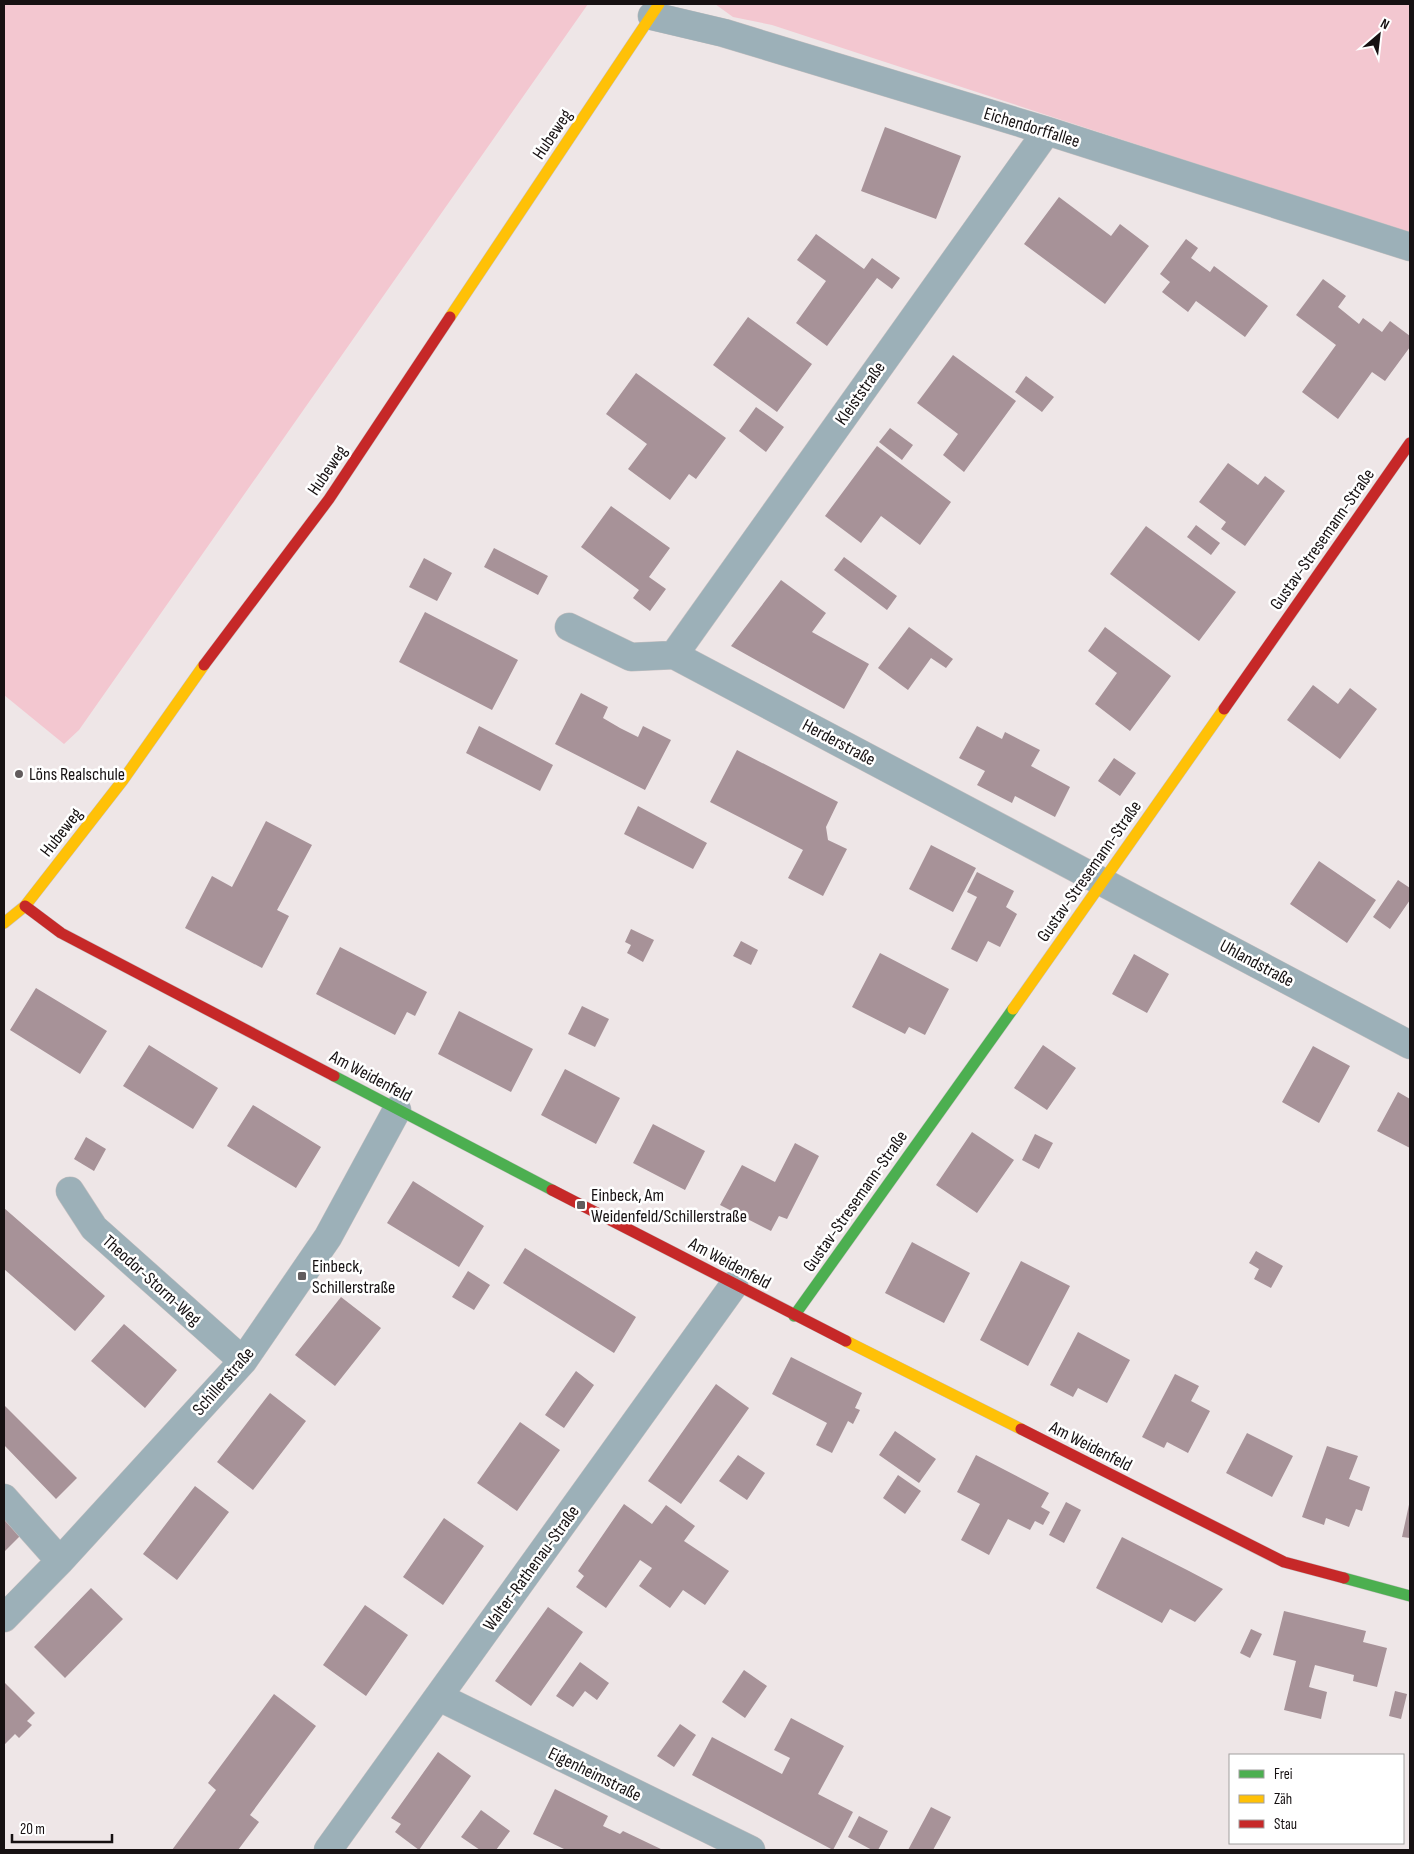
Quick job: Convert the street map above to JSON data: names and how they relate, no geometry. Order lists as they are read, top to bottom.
{
  "streets": {
    "street": [
      "Eichendorffallee",
      "Hubeweg",
      "Kleiststraße",
      "Gustav-Stresemann-Straße",
      "Herderstraße",
      "Uhlandstraße",
      "Am Weidenfeld",
      "Theodor-Storm-Weg",
      "Schillerstraße",
      "Walter-Rathenau-Straße",
      "Eigenheimstraße"
    ]
  },
  "crossings": [
    ["Eichendorffallee", "Hubeweg"],
    ["Eichendorffallee", "Kleiststraße"],
    ["Hubeweg", "Am Weidenfeld"],
    ["Kleiststraße", "Herderstraße"],
    ["Gustav-Stresemann-Straße", "Herderstraße"],
    ["Gustav-Stresemann-Straße", "Uhlandstraße"],
    ["Gustav-Stresemann-Straße", "Am Weidenfeld"],
    ["Herderstraße", "Uhlandstraße"],
    ["Am Weidenfeld", "Schillerstraße"],
    ["Am Weidenfeld", "Walter-Rathenau-Straße"],
    ["Theodor-Storm-Weg", "Schillerstraße"],
    ["Walter-Rathenau-Straße", "Eigenheimstraße"]
  ],
  "places": {
    "other": ["Löns Realschule"],
    "transit": ["Einbeck, Am Weidenfeld/Schillerstraße", "Einbeck, Schillerstraße"]
  },
  "legend": ["Frei", "Zäh", "Stau"],
  "scale_bar": "20 m",
  "north": "top right"
}
